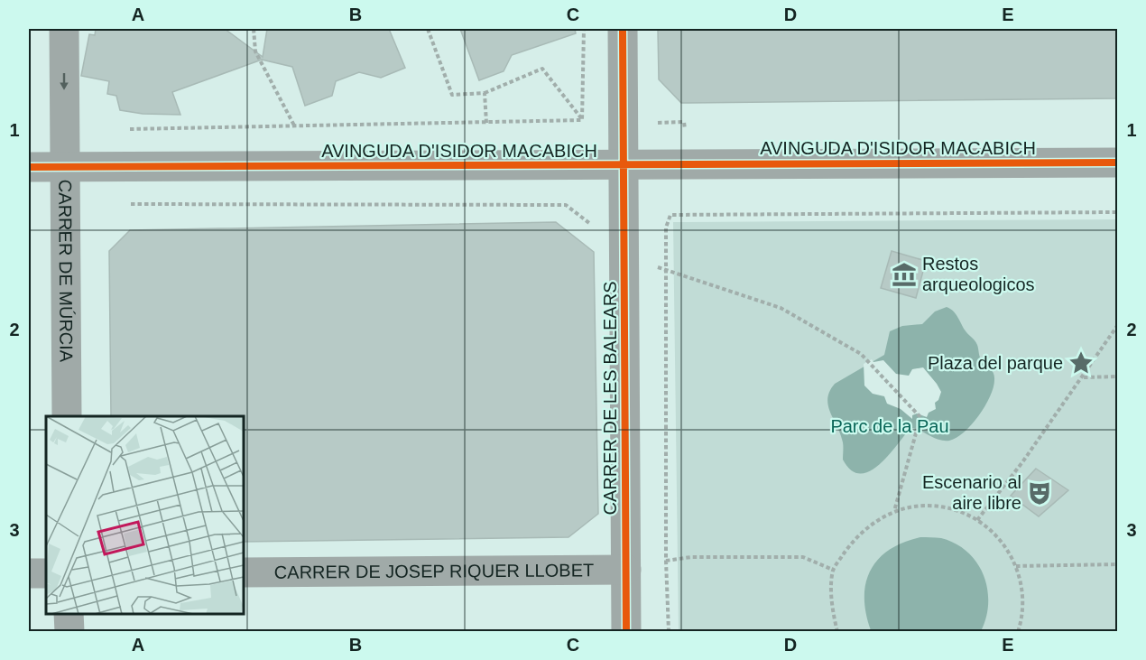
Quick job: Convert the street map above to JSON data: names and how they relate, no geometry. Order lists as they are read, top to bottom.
{
  "streets": {
    "street": [
      "AVINGUDA D'ISIDOR MACABICH",
      "CARRER DE MÚRCIA",
      "CARRER DE LES BALEARS",
      "CARRER DE JOSEP RIQUER LLOBET"
    ]
  },
  "crossings": [
    ["AVINGUDA D'ISIDOR MACABICH", "CARRER DE MÚRCIA"],
    ["AVINGUDA D'ISIDOR MACABICH", "CARRER DE LES BALEARS"],
    ["CARRER DE LES BALEARS", "CARRER DE JOSEP RIQUER LLOBET"]
  ],
  "one_way": ["CARRER DE MÚRCIA"],
  "parks": ["Parc de la Pau"],
  "places": {
    "museum": ["Restos arqueologicos"],
    "place": ["Plaza del parque"],
    "theatre": ["Escenario al aire libre"]
  },
  "grid": {
    "columns": [
      "A",
      "B",
      "C",
      "D",
      "E"
    ],
    "rows": ["1", "2", "3"]
  }
}
